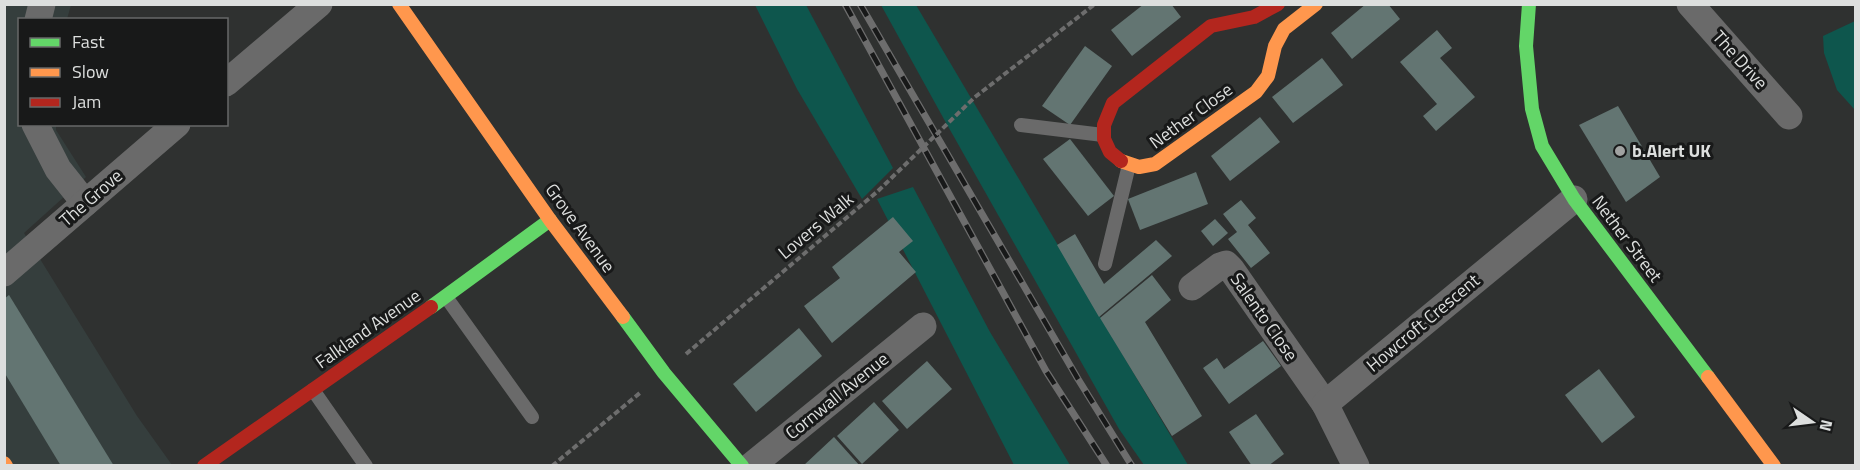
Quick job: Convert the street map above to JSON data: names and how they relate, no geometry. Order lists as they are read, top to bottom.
{
  "streets": {
    "street": [
      "The Drive",
      "Nether Close",
      "The Grove",
      "Grove Avenue",
      "Nether Street",
      "Salento Close",
      "Howcroft Crescent",
      "Falkland Avenue",
      "Cornwall Avenue"
    ],
    "path": ["Lovers Walk"]
  },
  "crossings": [
    ["Lovers Walk", "Grove Avenue"],
    ["Grove Avenue", "Falkland Avenue"],
    ["Nether Street", "Howcroft Crescent"],
    ["Salento Close", "Howcroft Crescent"]
  ],
  "places": ["b.Alert UK"],
  "legend": ["Fast", "Slow", "Jam"],
  "north": "right"
}
